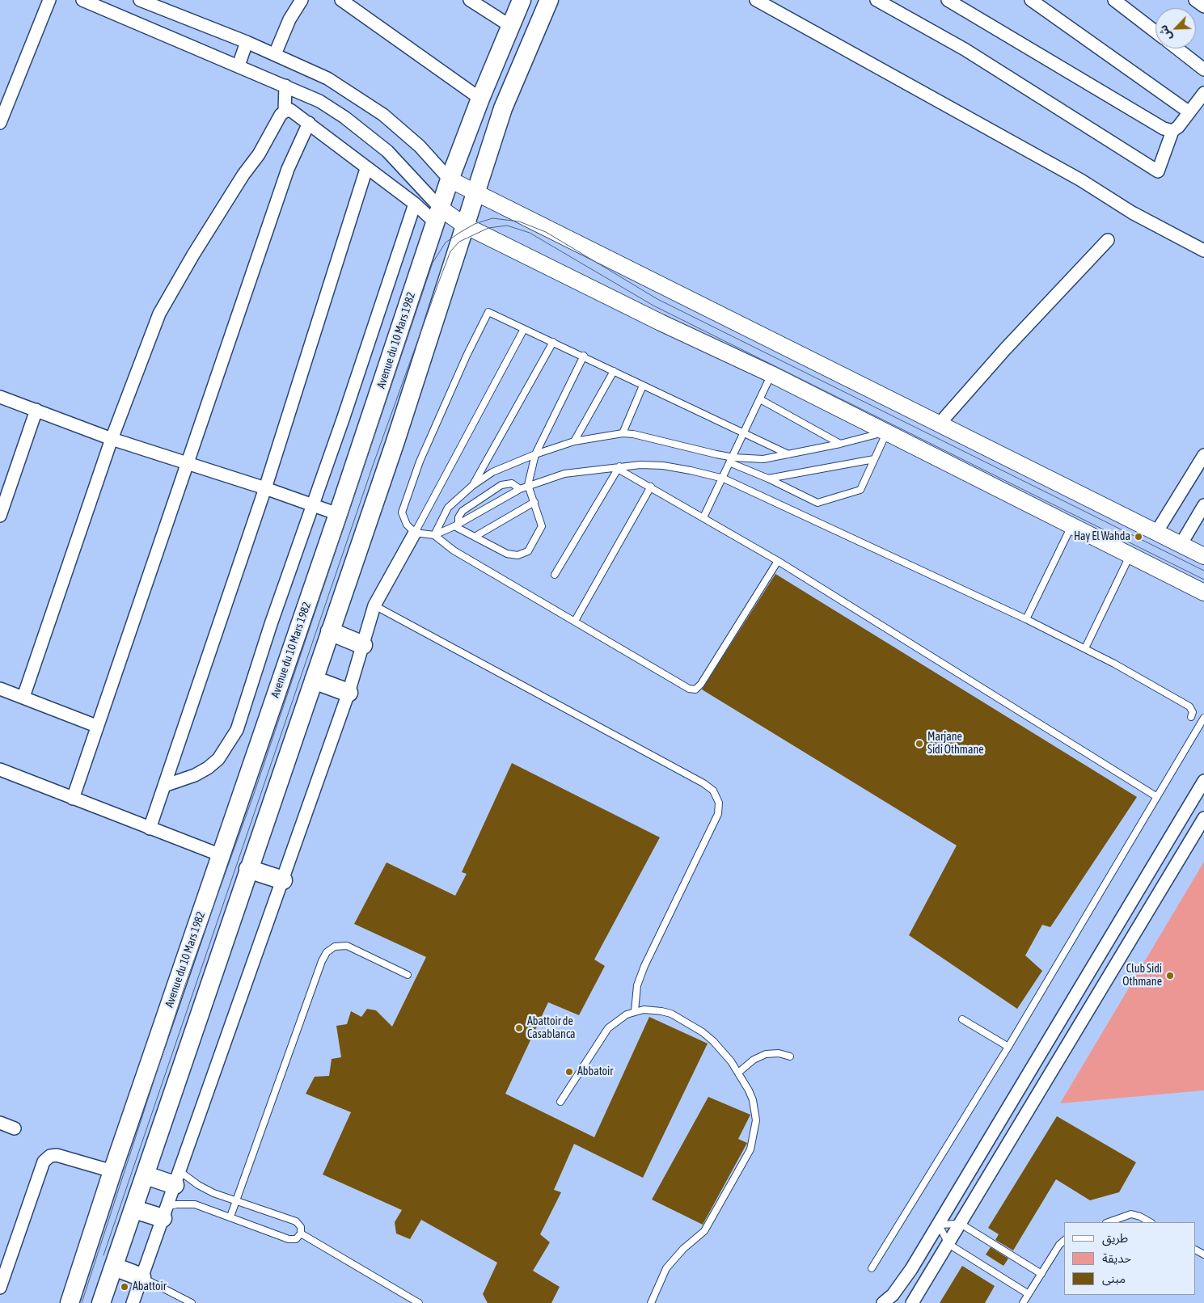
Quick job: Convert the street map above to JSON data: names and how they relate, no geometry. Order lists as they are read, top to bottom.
{
  "streets": {
    "main road": ["Avenue du 10 Mars 1982"]
  },
  "places": [
    "Hay El Wahda",
    "Marjane Sidi Othmane",
    "Club Sidi Othmane",
    "Abattoir de Casablanca",
    "Abbatoir",
    "Abattoir"
  ],
  "legend": ["طريق", "حديقة", "مبنى"],
  "north": "bottom left"
}
